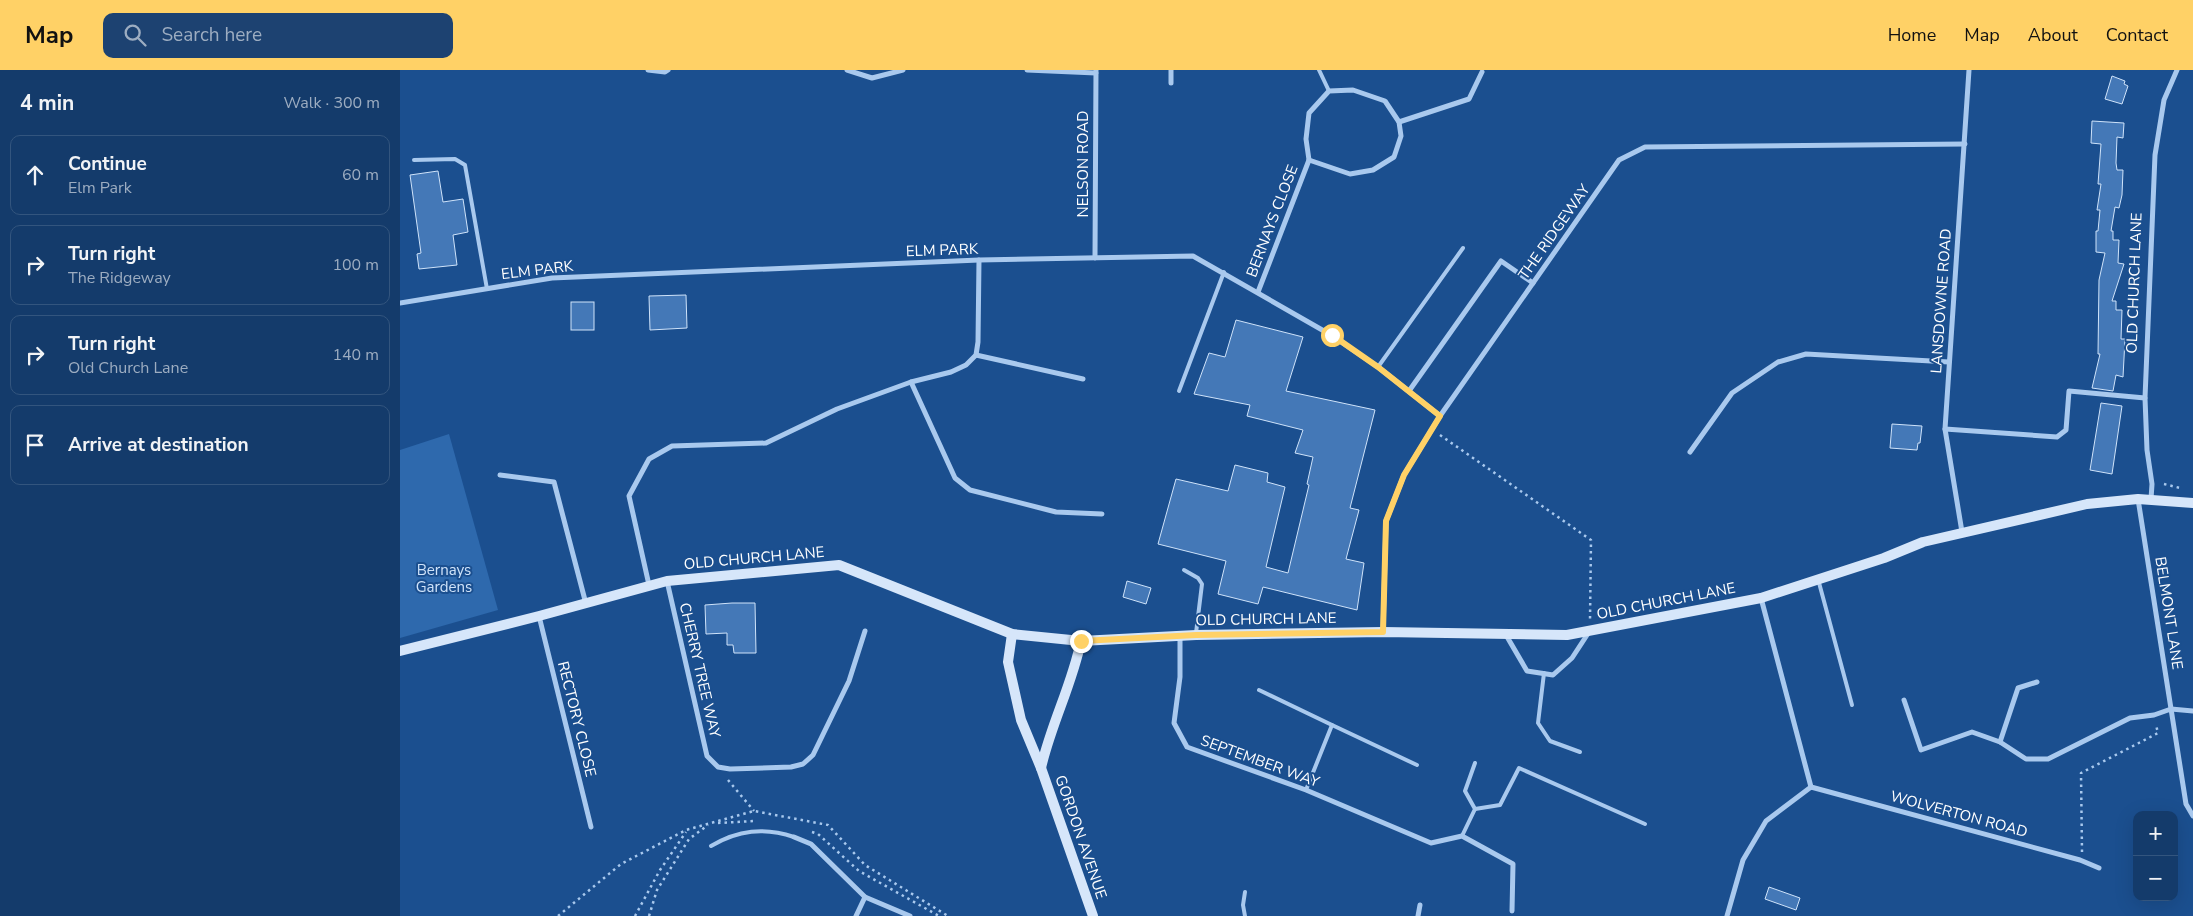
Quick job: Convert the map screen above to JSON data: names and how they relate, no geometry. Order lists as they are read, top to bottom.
{
  "streets": {
    "street": [
      "NELSON ROAD",
      "BERNAYS CLOSE",
      "THE RIDGEWAY",
      "ELM PARK",
      "OLD CHURCH LANE",
      "LANSDOWNE ROAD",
      "BELMONT LANE",
      "CHERRY TREE WAY",
      "RECTORY CLOSE",
      "SEPTEMBER WAY",
      "WOLVERTON ROAD",
      "GORDON AVENUE"
    ]
  },
  "crossings": [
    ["NELSON ROAD", "ELM PARK"],
    ["BERNAYS CLOSE", "ELM PARK"],
    ["THE RIDGEWAY", "ELM PARK"],
    ["THE RIDGEWAY", "OLD CHURCH LANE"],
    ["THE RIDGEWAY", "LANSDOWNE ROAD"],
    ["OLD CHURCH LANE", "LANSDOWNE ROAD"],
    ["OLD CHURCH LANE", "BELMONT LANE"],
    ["OLD CHURCH LANE", "CHERRY TREE WAY"],
    ["OLD CHURCH LANE", "RECTORY CLOSE"],
    ["OLD CHURCH LANE", "SEPTEMBER WAY"],
    ["OLD CHURCH LANE", "GORDON AVENUE"]
  ],
  "parks": ["Bernays Gardens"],
  "page": {
    "header": "Map",
    "search": "Search here",
    "nav": [
      "Home",
      "Map",
      "About",
      "Contact"
    ],
    "heading": ["4 min", "Walk · 300 m"],
    "list": [
      ["Continue", "Elm Park", "60 m"],
      ["Turn right", "The Ridgeway", "100 m"],
      ["Turn right", "Old Church Lane", "140 m"],
      "Arrive at destination"
    ],
    "map_buttons": ["+", "−"]
  }
}
